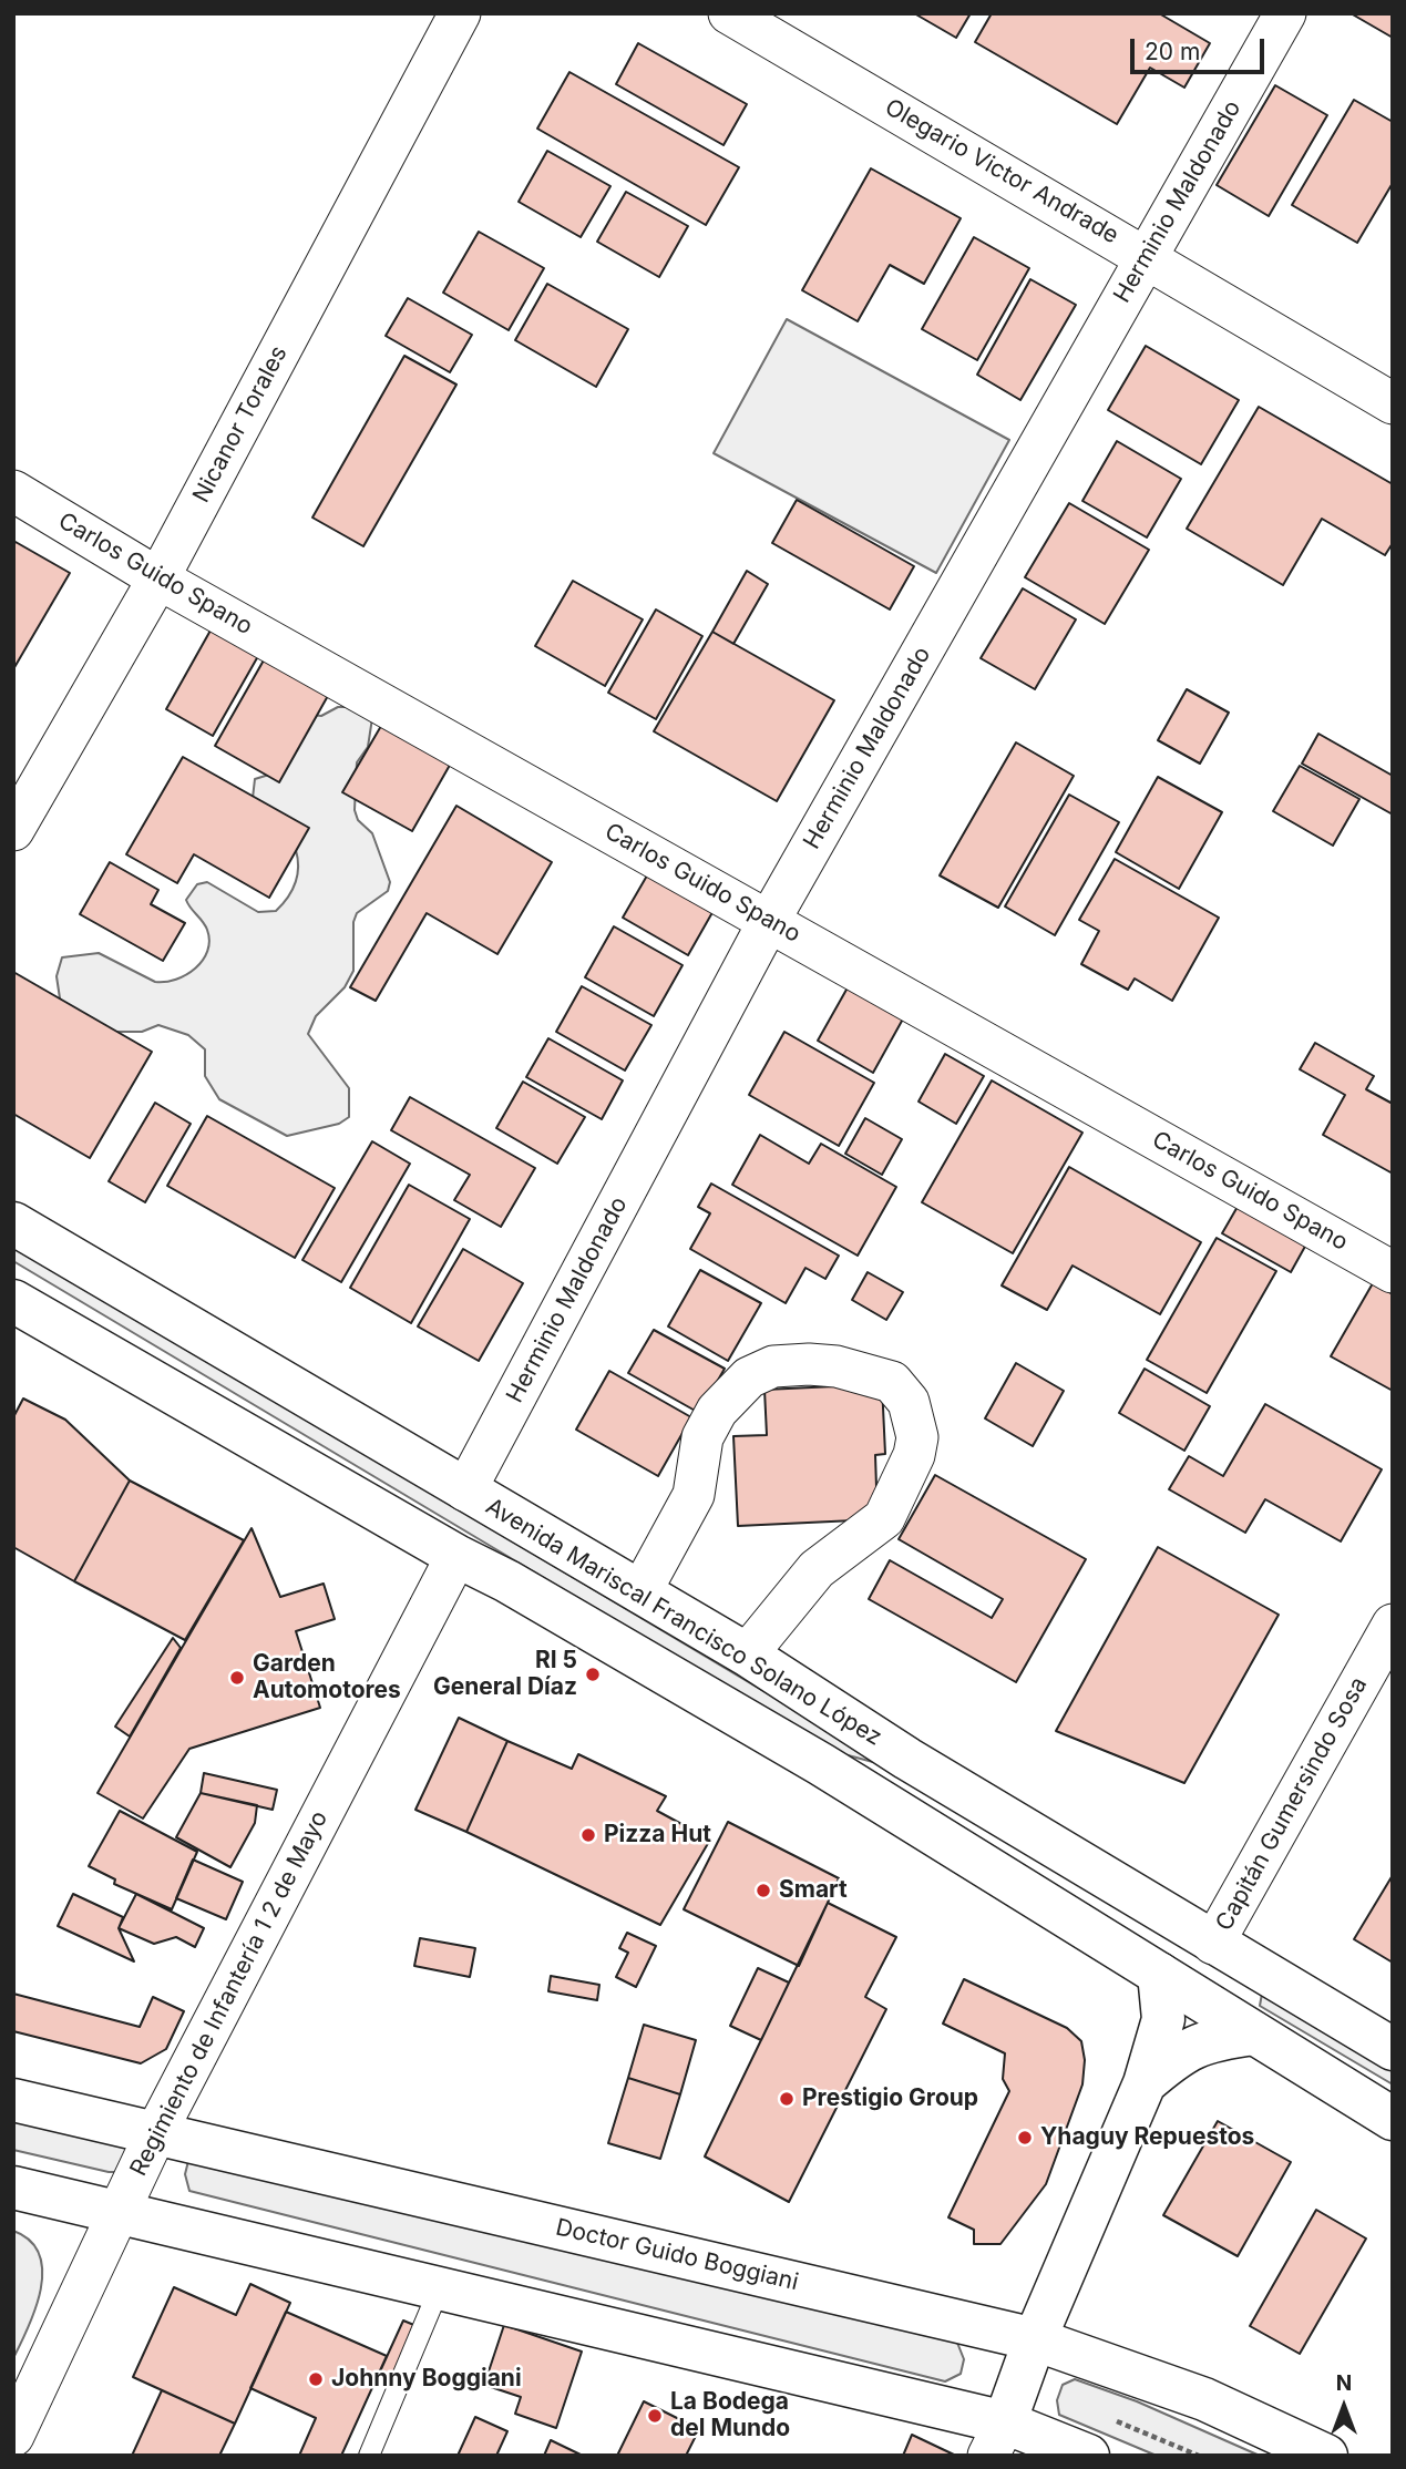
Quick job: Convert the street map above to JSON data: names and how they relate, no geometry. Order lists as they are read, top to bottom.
{
  "streets": {
    "main road": ["Avenida Mariscal Francisco Solano López", "Doctor Guido Boggiani"],
    "street": [
      "Olegario Victor Andrade",
      "Herminio Maldonado",
      "Nicanor Torales",
      "Carlos Guido Spano",
      "Capitán Gumersindo Sosa",
      "Regimiento de Infantería 1 2 de Mayo"
    ]
  },
  "crossings": [
    ["Olegario Victor Andrade", "Herminio Maldonado"],
    ["Herminio Maldonado", "Carlos Guido Spano"],
    ["Herminio Maldonado", "Avenida Mariscal Francisco Solano López"],
    ["Nicanor Torales", "Carlos Guido Spano"],
    ["Avenida Mariscal Francisco Solano López", "Capitán Gumersindo Sosa"],
    ["Regimiento de Infantería 1 2 de Mayo", "Doctor Guido Boggiani"]
  ],
  "places": [
    "RI 5 General Díaz",
    "Garden Automotores",
    "Pizza Hut",
    "Smart",
    "Prestigio Group",
    "Yhaguy Repuestos",
    "Johnny Boggiani",
    "La Bodega del Mundo"
  ],
  "scale_bar": "20 m",
  "north": "top"
}
